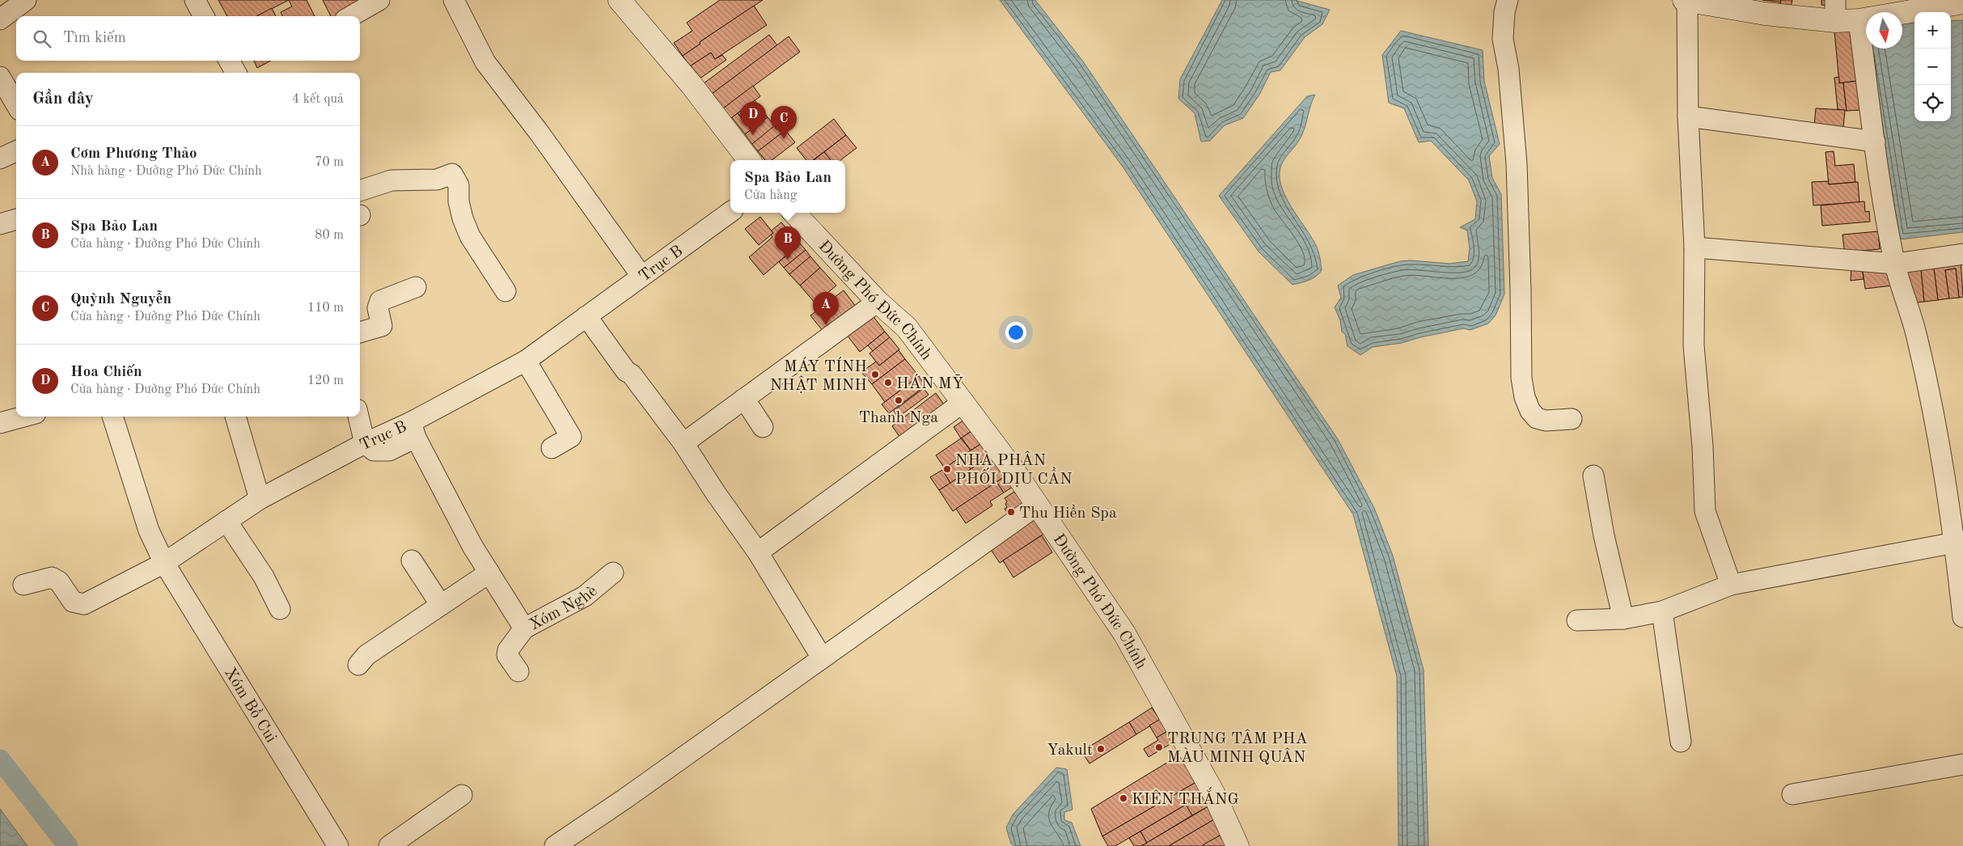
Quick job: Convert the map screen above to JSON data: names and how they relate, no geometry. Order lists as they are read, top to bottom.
{
  "streets": {
    "main road": ["Đường Phó Đức Chính"],
    "street": ["Trục B", "Xóm Nghè", "Xóm Bồ Cui"]
  },
  "crossings": [
    ["Trục B", "Xóm Nghè"],
    ["Trục B", "Xóm Bồ Cui"]
  ],
  "places": [
    "MÁY TÍNH NHẬT MINH",
    "HÁN MỸ",
    "Thanh Nga",
    "NHÀ PHÂN PHỐI DỊU CẦN",
    "Thu Hiền Spa",
    "TRUNG TÂM PHA MÀU MINH QUÂN",
    "Yakult",
    "KIÊN THẮNG"
  ],
  "north": "bottom",
  "page": {
    "map_buttons": ["+", "−"],
    "search": "Tìm kiếm",
    "heading": ["Gần đây", "4 kết quả"],
    "pins": [
      "D",
      "C",
      "B",
      "A"
    ],
    "list": [
      {
        "mark": "A",
        "name": "Cơm Phương Thảo",
        "note": "Nhà hàng · Đường Phó Đức Chính",
        "value": "70 m"
      },
      {
        "mark": "B",
        "name": "Spa Bảo Lan",
        "note": "Cửa hàng · Đường Phó Đức Chính",
        "value": "80 m"
      },
      {
        "mark": "C",
        "name": "Quỳnh Nguyễn",
        "note": "Cửa hàng · Đường Phó Đức Chính",
        "value": "110 m"
      },
      {
        "mark": "D",
        "name": "Hoa Chiến",
        "note": "Cửa hàng · Đường Phó Đức Chính",
        "value": "120 m"
      }
    ],
    "popup": ["Spa Bảo Lan", "Cửa hàng"]
  }
}
